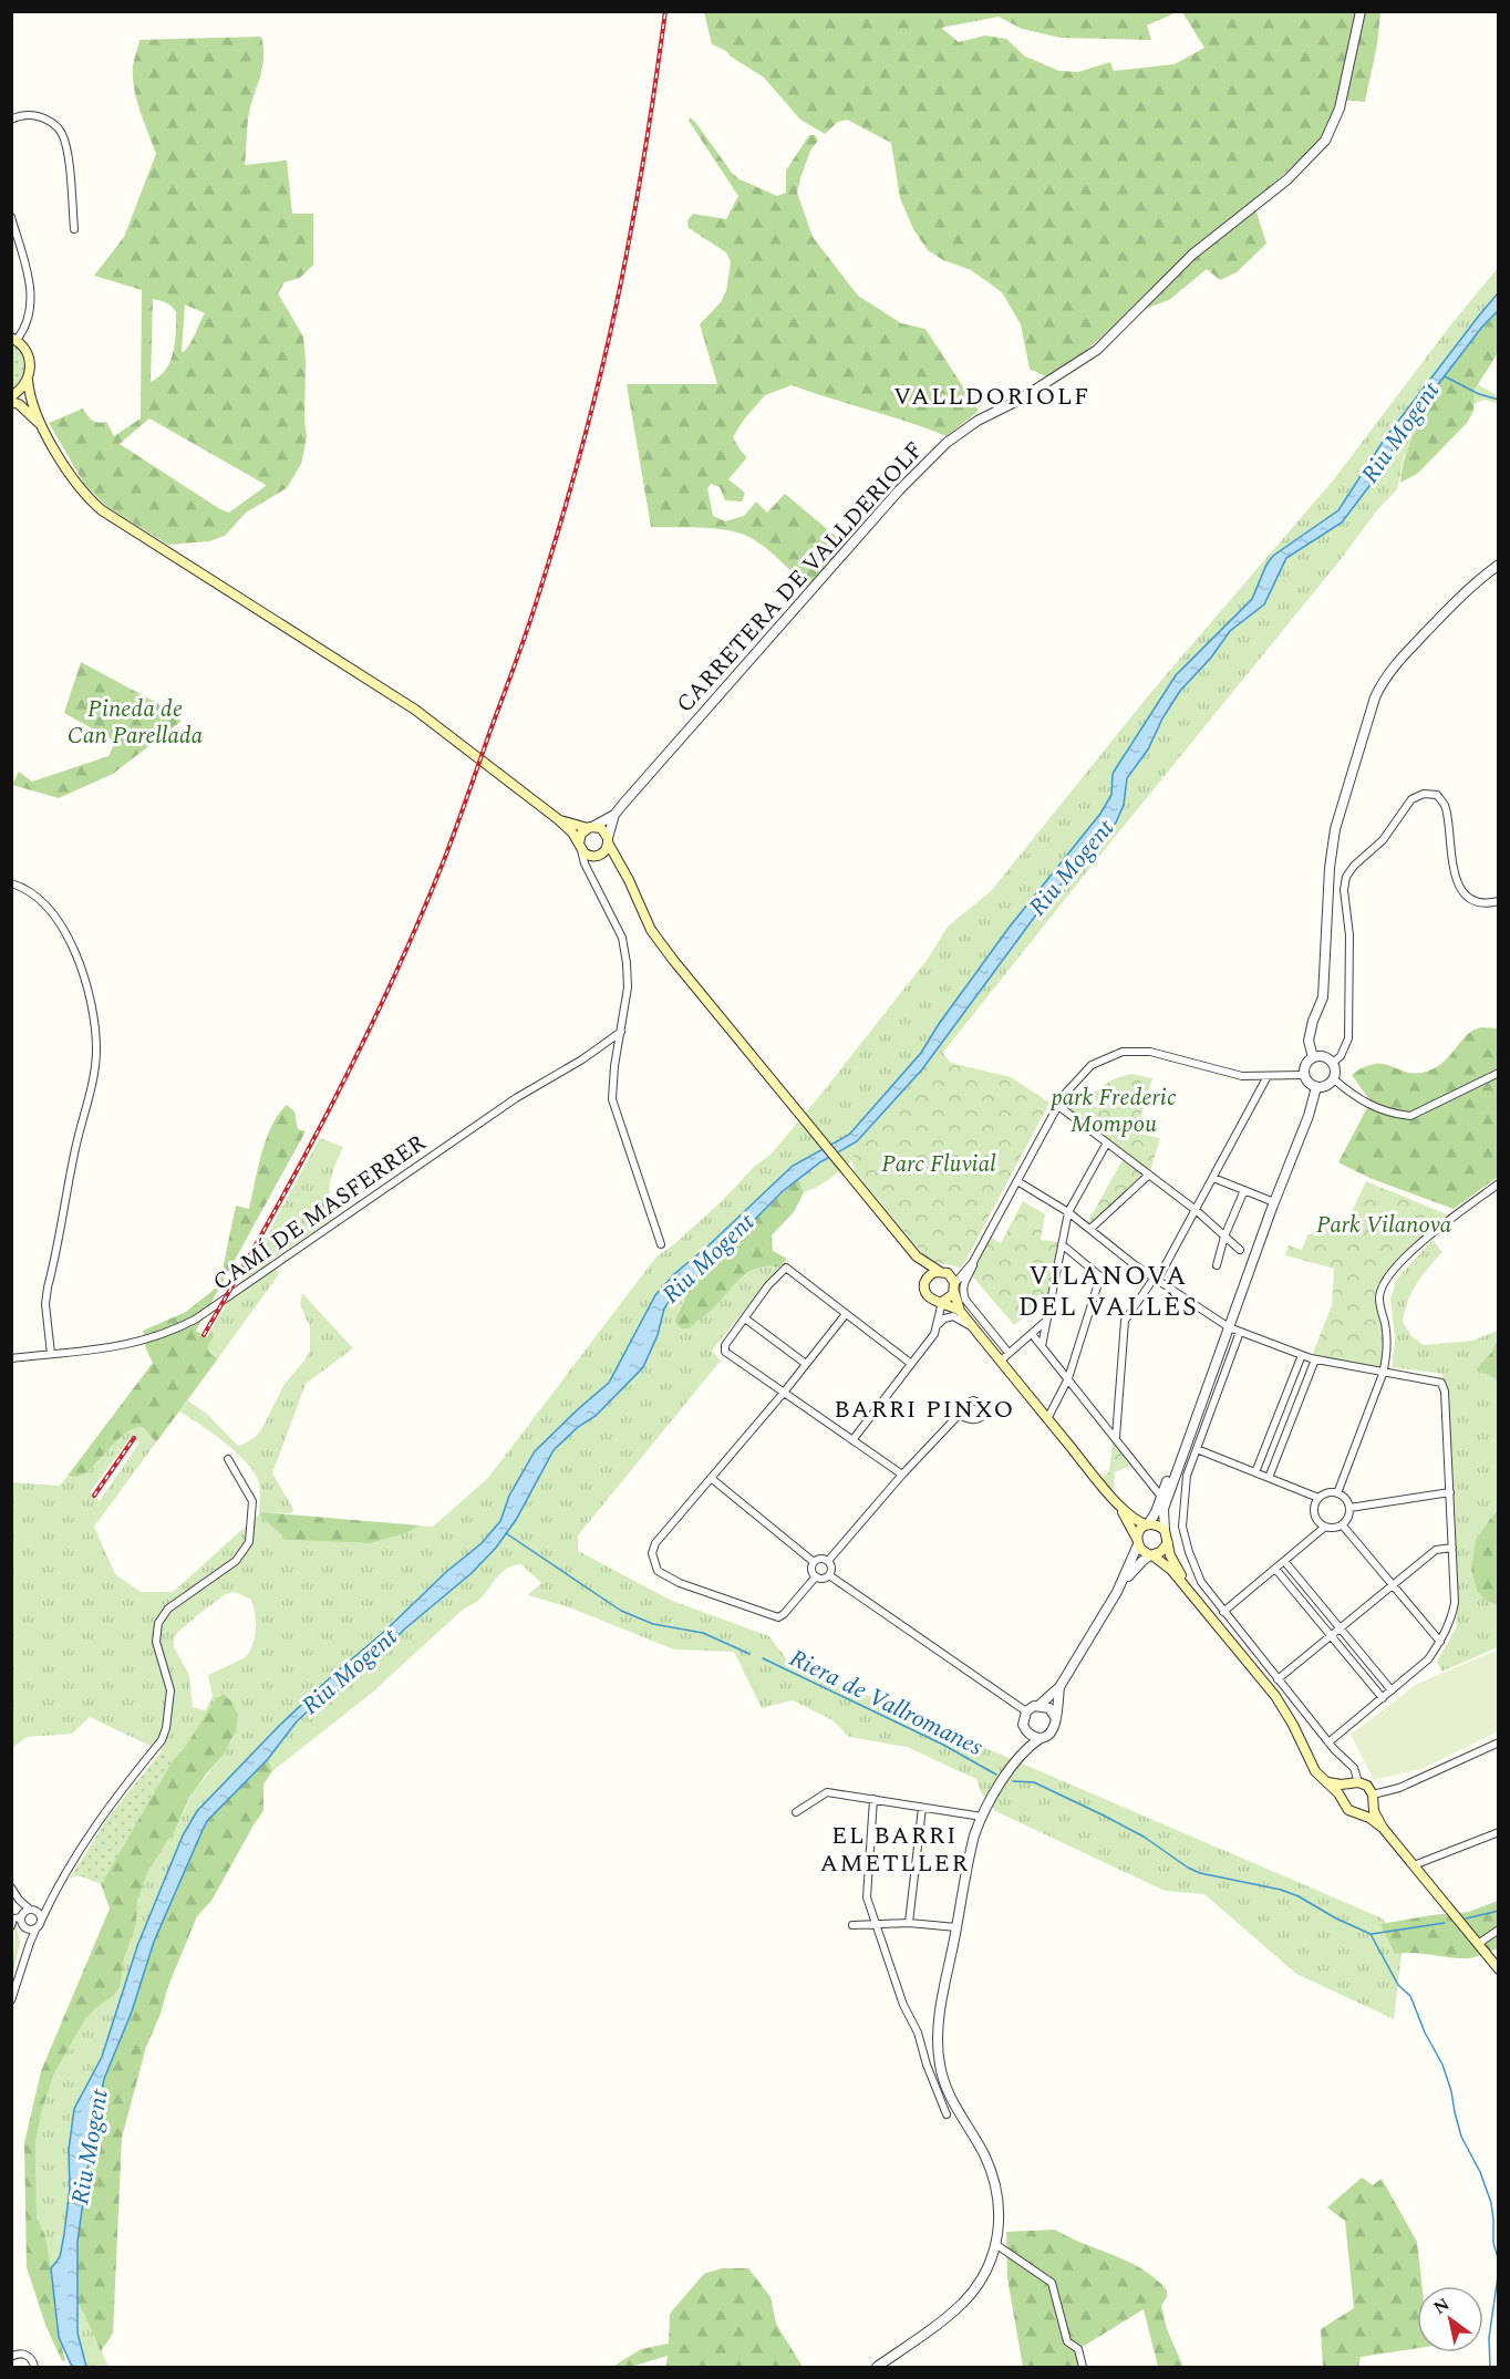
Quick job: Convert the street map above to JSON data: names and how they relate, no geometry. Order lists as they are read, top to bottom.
{
  "streets": {
    "street": ["CARRETERA DE VALLDERIOLF", "CAMÍ DE MASFERRER"]
  },
  "districts": [
    "VALLDORIOLF",
    "VILANOVA DEL VALLÈS",
    "BARRI PINXO",
    "EL BARRI AMETLLER"
  ],
  "water": ["Riu Mogent", "Riera de Vallromanes"],
  "parks": [
    "Pineda de Can Parellada",
    "park Frederic Mompou",
    "Parc Fluvial",
    "Park Vilanova"
  ],
  "north": "top left"
}
